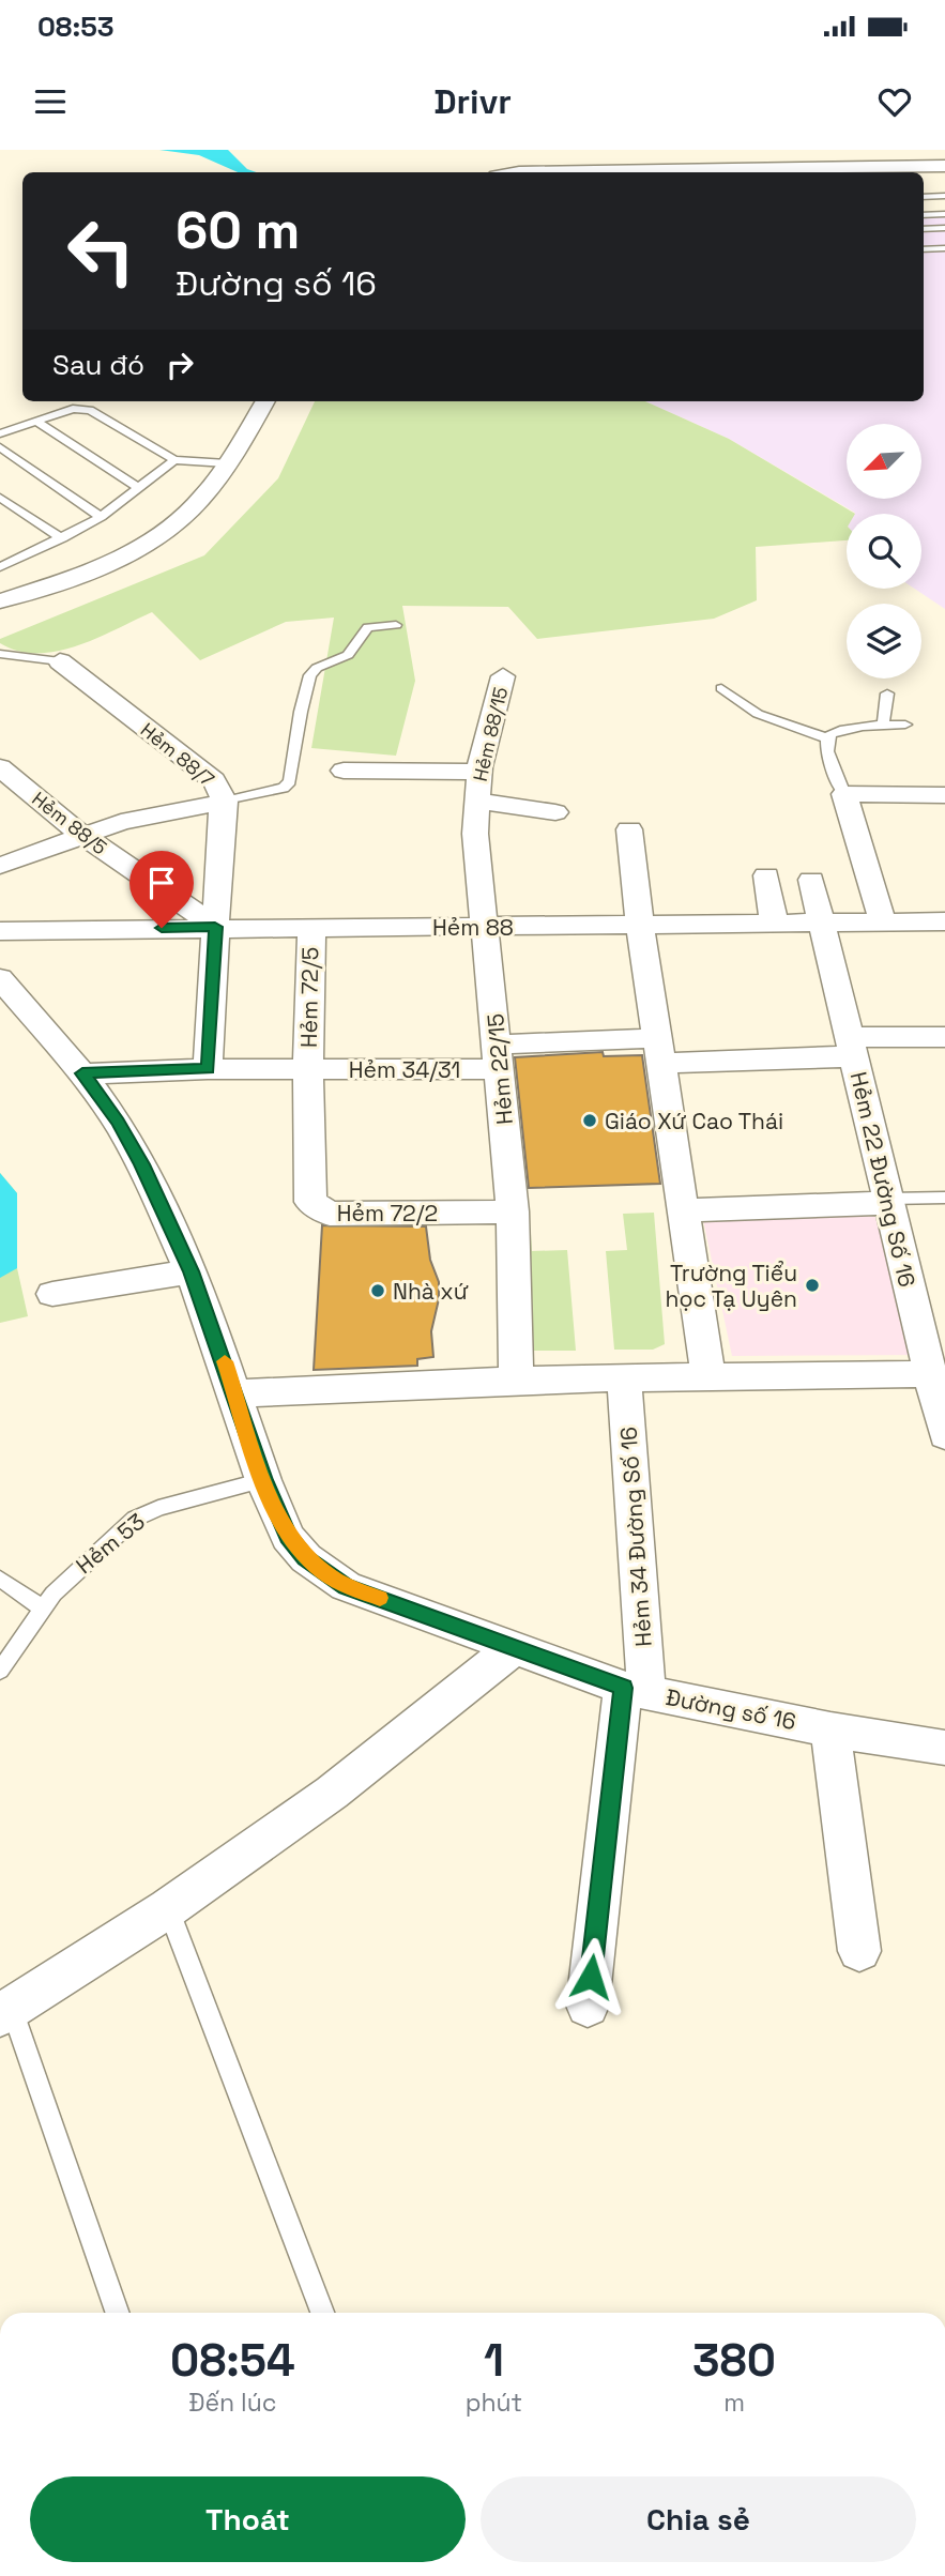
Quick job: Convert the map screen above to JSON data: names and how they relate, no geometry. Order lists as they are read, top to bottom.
{
  "streets": {
    "street": [
      "Hẻm 88/15",
      "Hẻm 88/7",
      "Hẻm 88/5",
      "Hẻm 88",
      "Hẻm 72/5",
      "Hẻm 34/31",
      "Hẻm 22/15",
      "Hẻm 22 Đường Số 16",
      "Hẻm 72/2",
      "Hẻm 34 Đường Số 16",
      "Đường số 16"
    ],
    "lane": ["Hẻm 53"]
  },
  "crossings": [
    ["Hẻm 88/15", "Hẻm 88"],
    ["Hẻm 88/15", "Hẻm 22/15"],
    ["Hẻm 88/7", "Hẻm 88/5"],
    ["Hẻm 88/7", "Hẻm 88"],
    ["Hẻm 88/7", "Hẻm 34/31"],
    ["Hẻm 88/5", "Hẻm 88"],
    ["Hẻm 88", "Hẻm 72/5"],
    ["Hẻm 88", "Hẻm 22/15"],
    ["Hẻm 88", "Hẻm 22 Đường Số 16"],
    ["Hẻm 72/5", "Hẻm 34/31"],
    ["Hẻm 72/5", "Hẻm 72/2"],
    ["Hẻm 34/31", "Hẻm 22/15"],
    ["Hẻm 34/31", "Hẻm 22 Đường Số 16"],
    ["Hẻm 34/31", "Hẻm 72/2"],
    ["Hẻm 34/31", "Đường số 16"],
    ["Hẻm 22/15", "Hẻm 72/2"],
    ["Hẻm 34 Đường Số 16", "Đường số 16"],
    ["Hẻm 53", "Đường số 16"]
  ],
  "places": ["Giáo Xứ Cao Thái", "Trường Tiểu học Tạ Uyên", "Nhà xứ"],
  "north": "bottom left",
  "page": {
    "status": "08:53",
    "header": "Drivr",
    "turn": ["60 m", "Đường số 16"],
    "then": "Sau đó",
    "eta": [
      "08:54",
      "Đến lúc",
      "1",
      "phút",
      "380",
      "m"
    ],
    "buttons": ["Thoát", "Chia sẻ"]
  }
}
